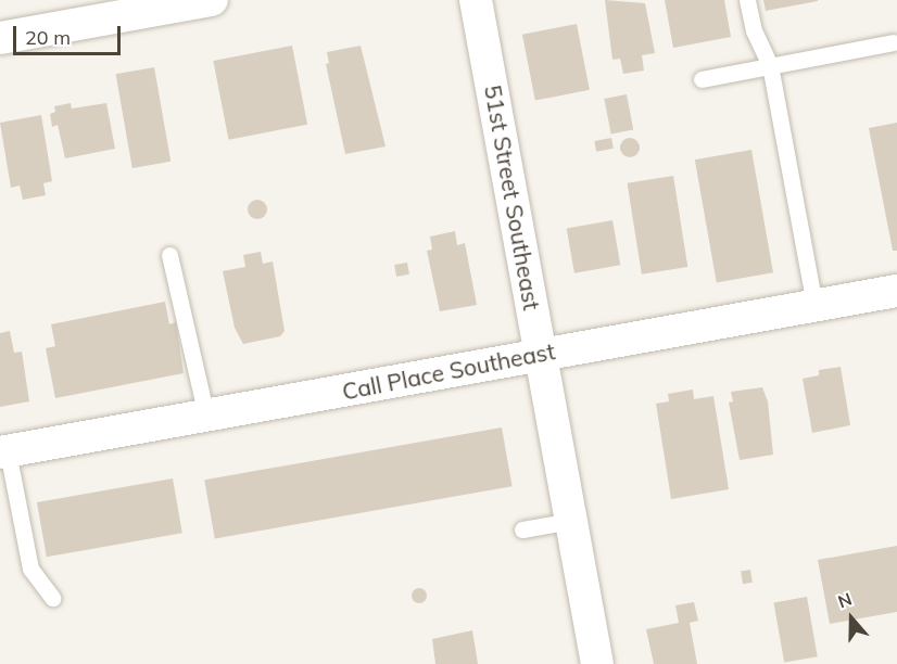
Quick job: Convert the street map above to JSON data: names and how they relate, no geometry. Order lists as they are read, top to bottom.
{
  "streets": {
    "street": ["51st Street Southeast", "Call Place Southeast"]
  },
  "crossings": [
    ["51st Street Southeast", "Call Place Southeast"]
  ],
  "scale_bar": "20 m",
  "north": "top"
}
